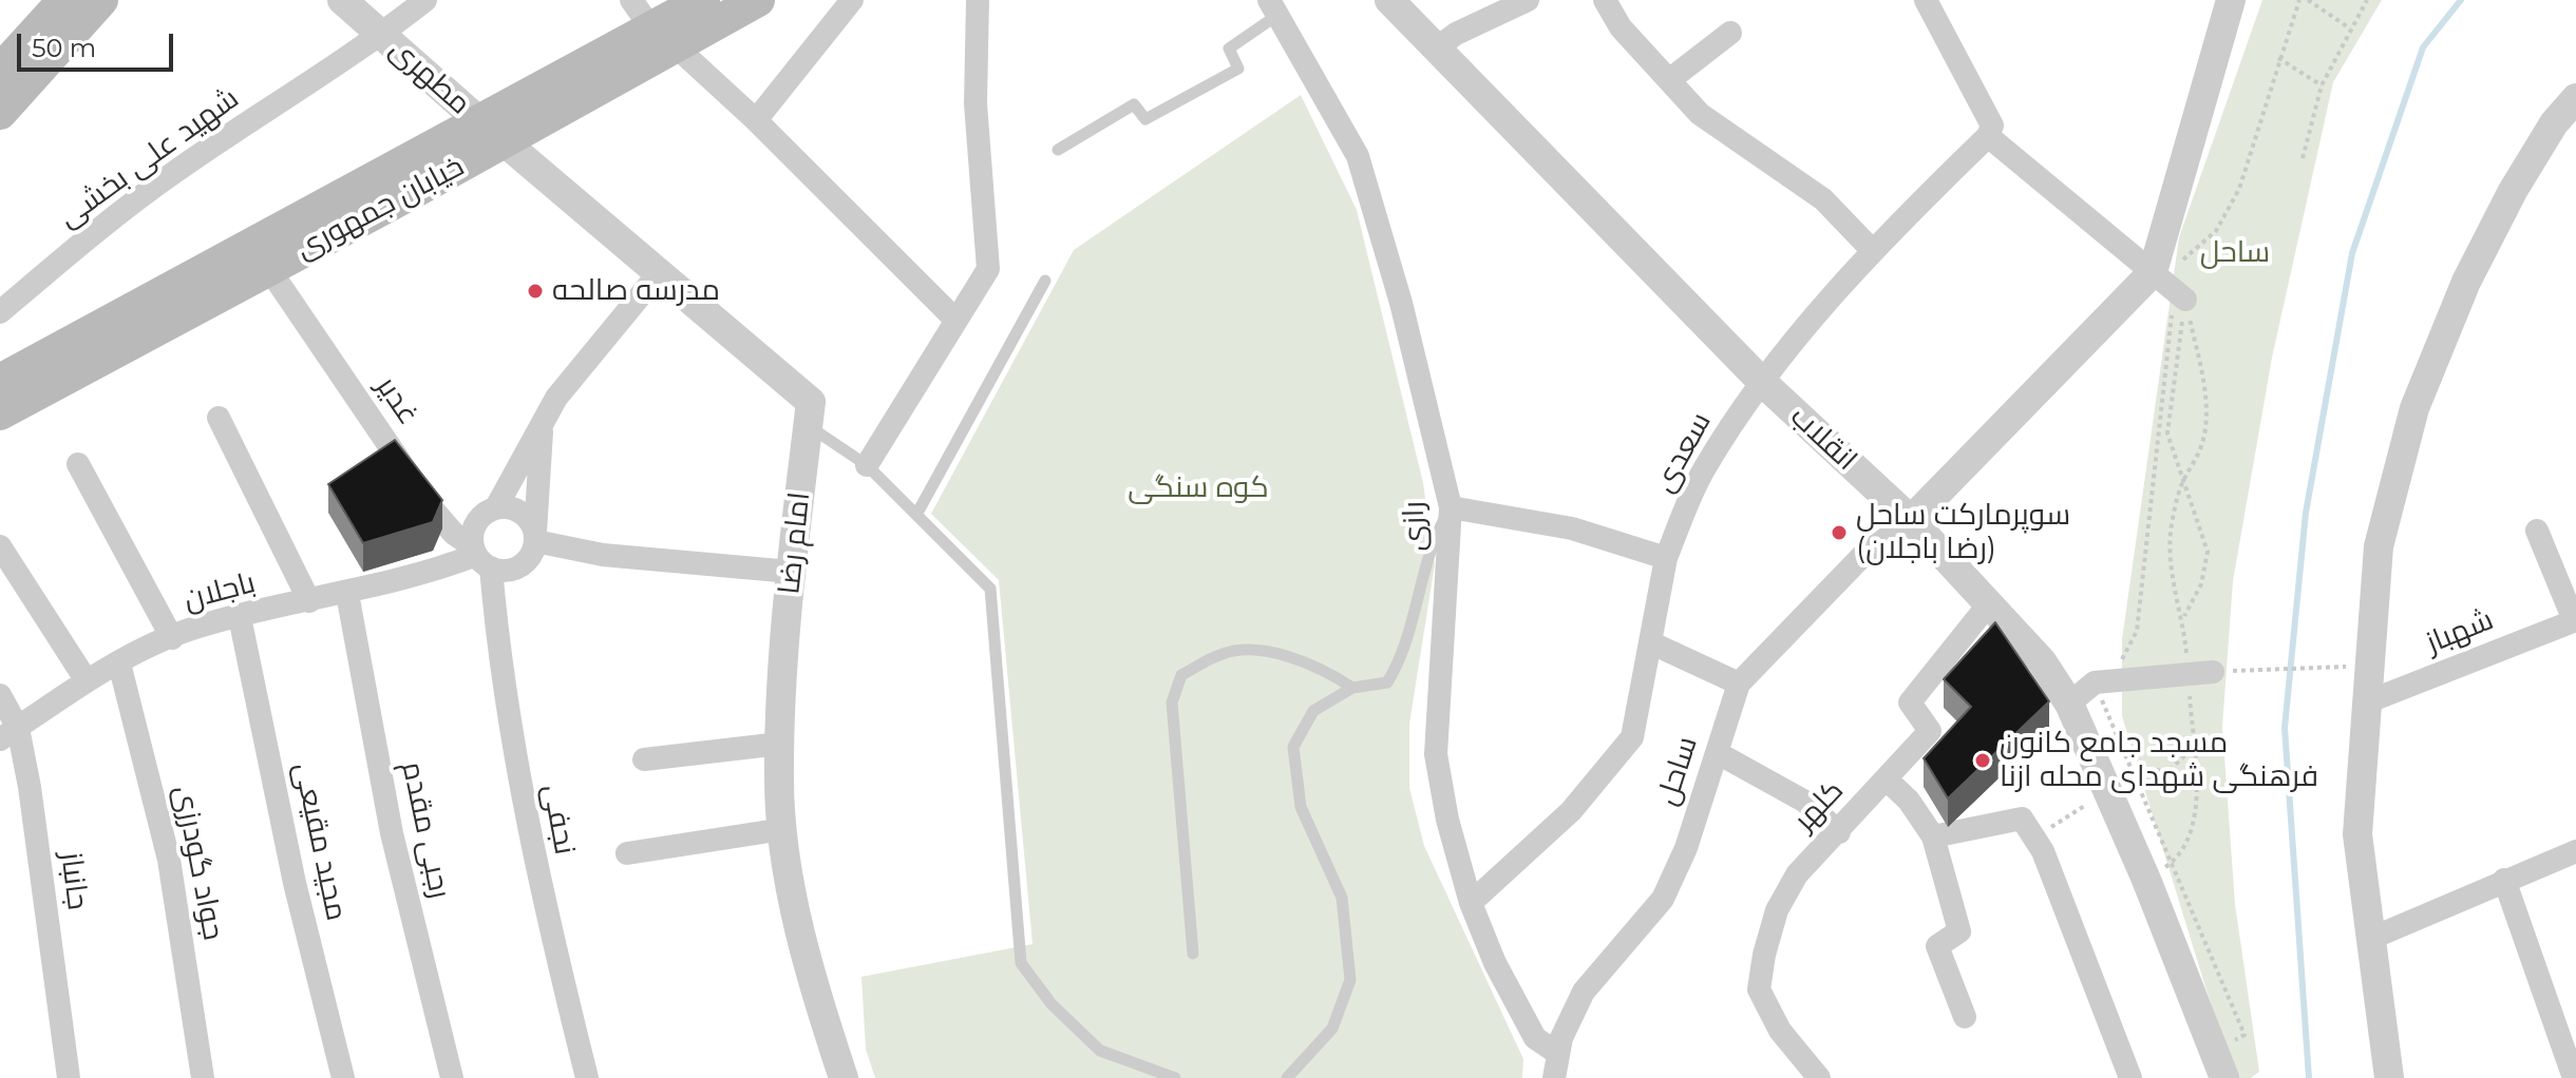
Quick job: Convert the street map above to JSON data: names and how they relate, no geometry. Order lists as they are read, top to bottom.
{
  "streets": {
    "main road": ["خیابان جمهوری"],
    "street": [
      "مطهری",
      "شهید علی بخشی",
      "غدیر",
      "انقلاب",
      "سعدی",
      "رازی",
      "امام رضا",
      "باجلان",
      "شهباز",
      "ساحل",
      "کلهر",
      "نجفی",
      "رجبی مقدم",
      "مجید مقیعی",
      "جواد گودرزی",
      "جانباز"
    ]
  },
  "crossings": [
    ["مطهری", "شهید علی بخشی"],
    ["مطهری", "خیابان جمهوری"],
    ["مطهری", "امام رضا"],
    ["خیابان جمهوری", "امام رضا"],
    ["غدیر", "باجلان"],
    ["غدیر", "نجفی"],
    ["انقلاب", "سعدی"],
    ["انقلاب", "ساحل"],
    ["انقلاب", "کلهر"],
    ["سعدی", "رازی"],
    ["رازی", "ساحل"],
    ["باجلان", "نجفی"],
    ["باجلان", "رجبی مقدم"],
    ["باجلان", "مجید مقیعی"],
    ["باجلان", "جواد گودرزی"],
    ["باجلان", "جانباز"]
  ],
  "parks": ["ساحل", "کوه سنگی"],
  "places": ["مدرسه صالحه", "سوپرمارکت ساحل (رضا باجلان)", "مسجد جامع کانون فرهنگی شهدای محله ازنا"],
  "scale_bar": "50 m"
}
